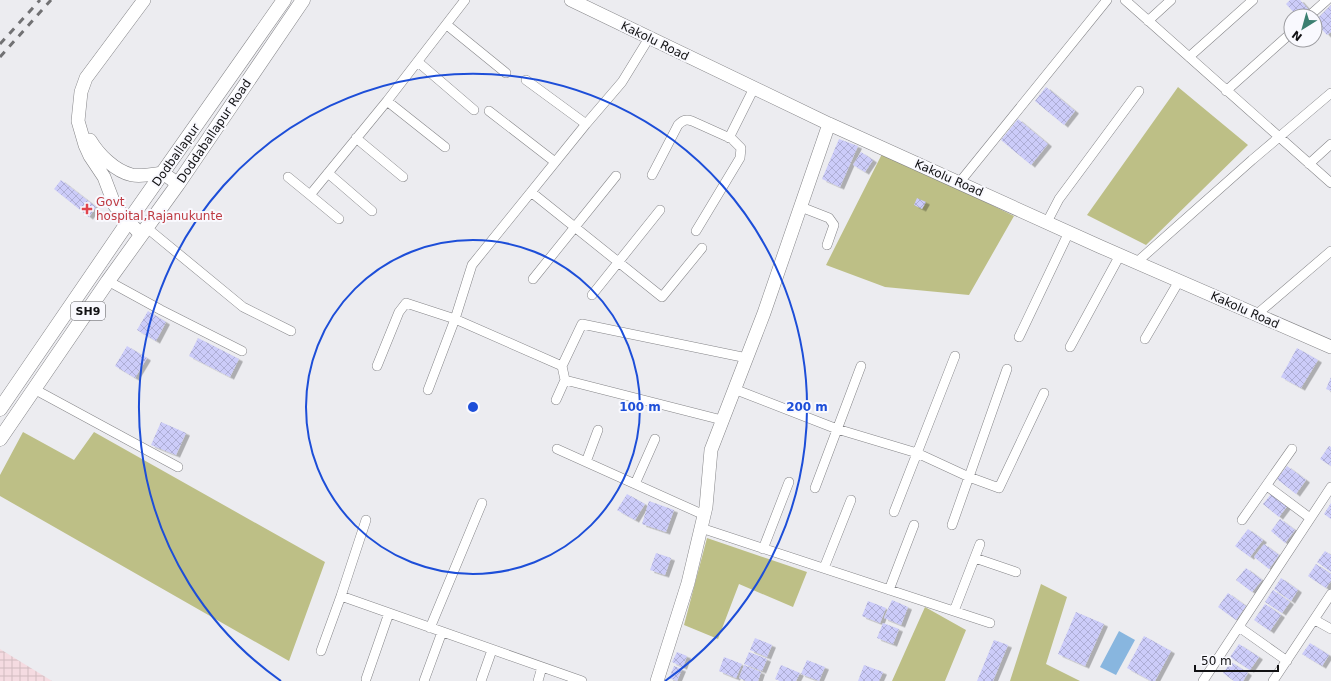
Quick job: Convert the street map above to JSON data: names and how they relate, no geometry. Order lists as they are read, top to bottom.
{
  "streets": {
    "main road": [
      "Kakolu Road",
      "Doddaballapur Road",
      "Dodballapur",
      "SH9"
    ]
  },
  "places": {
    "health": ["Govt hospital,Rajanukunte"]
  },
  "scale_bar": "50 m",
  "north": "bottom left",
  "rings": ["100 m", "200 m"]
}
